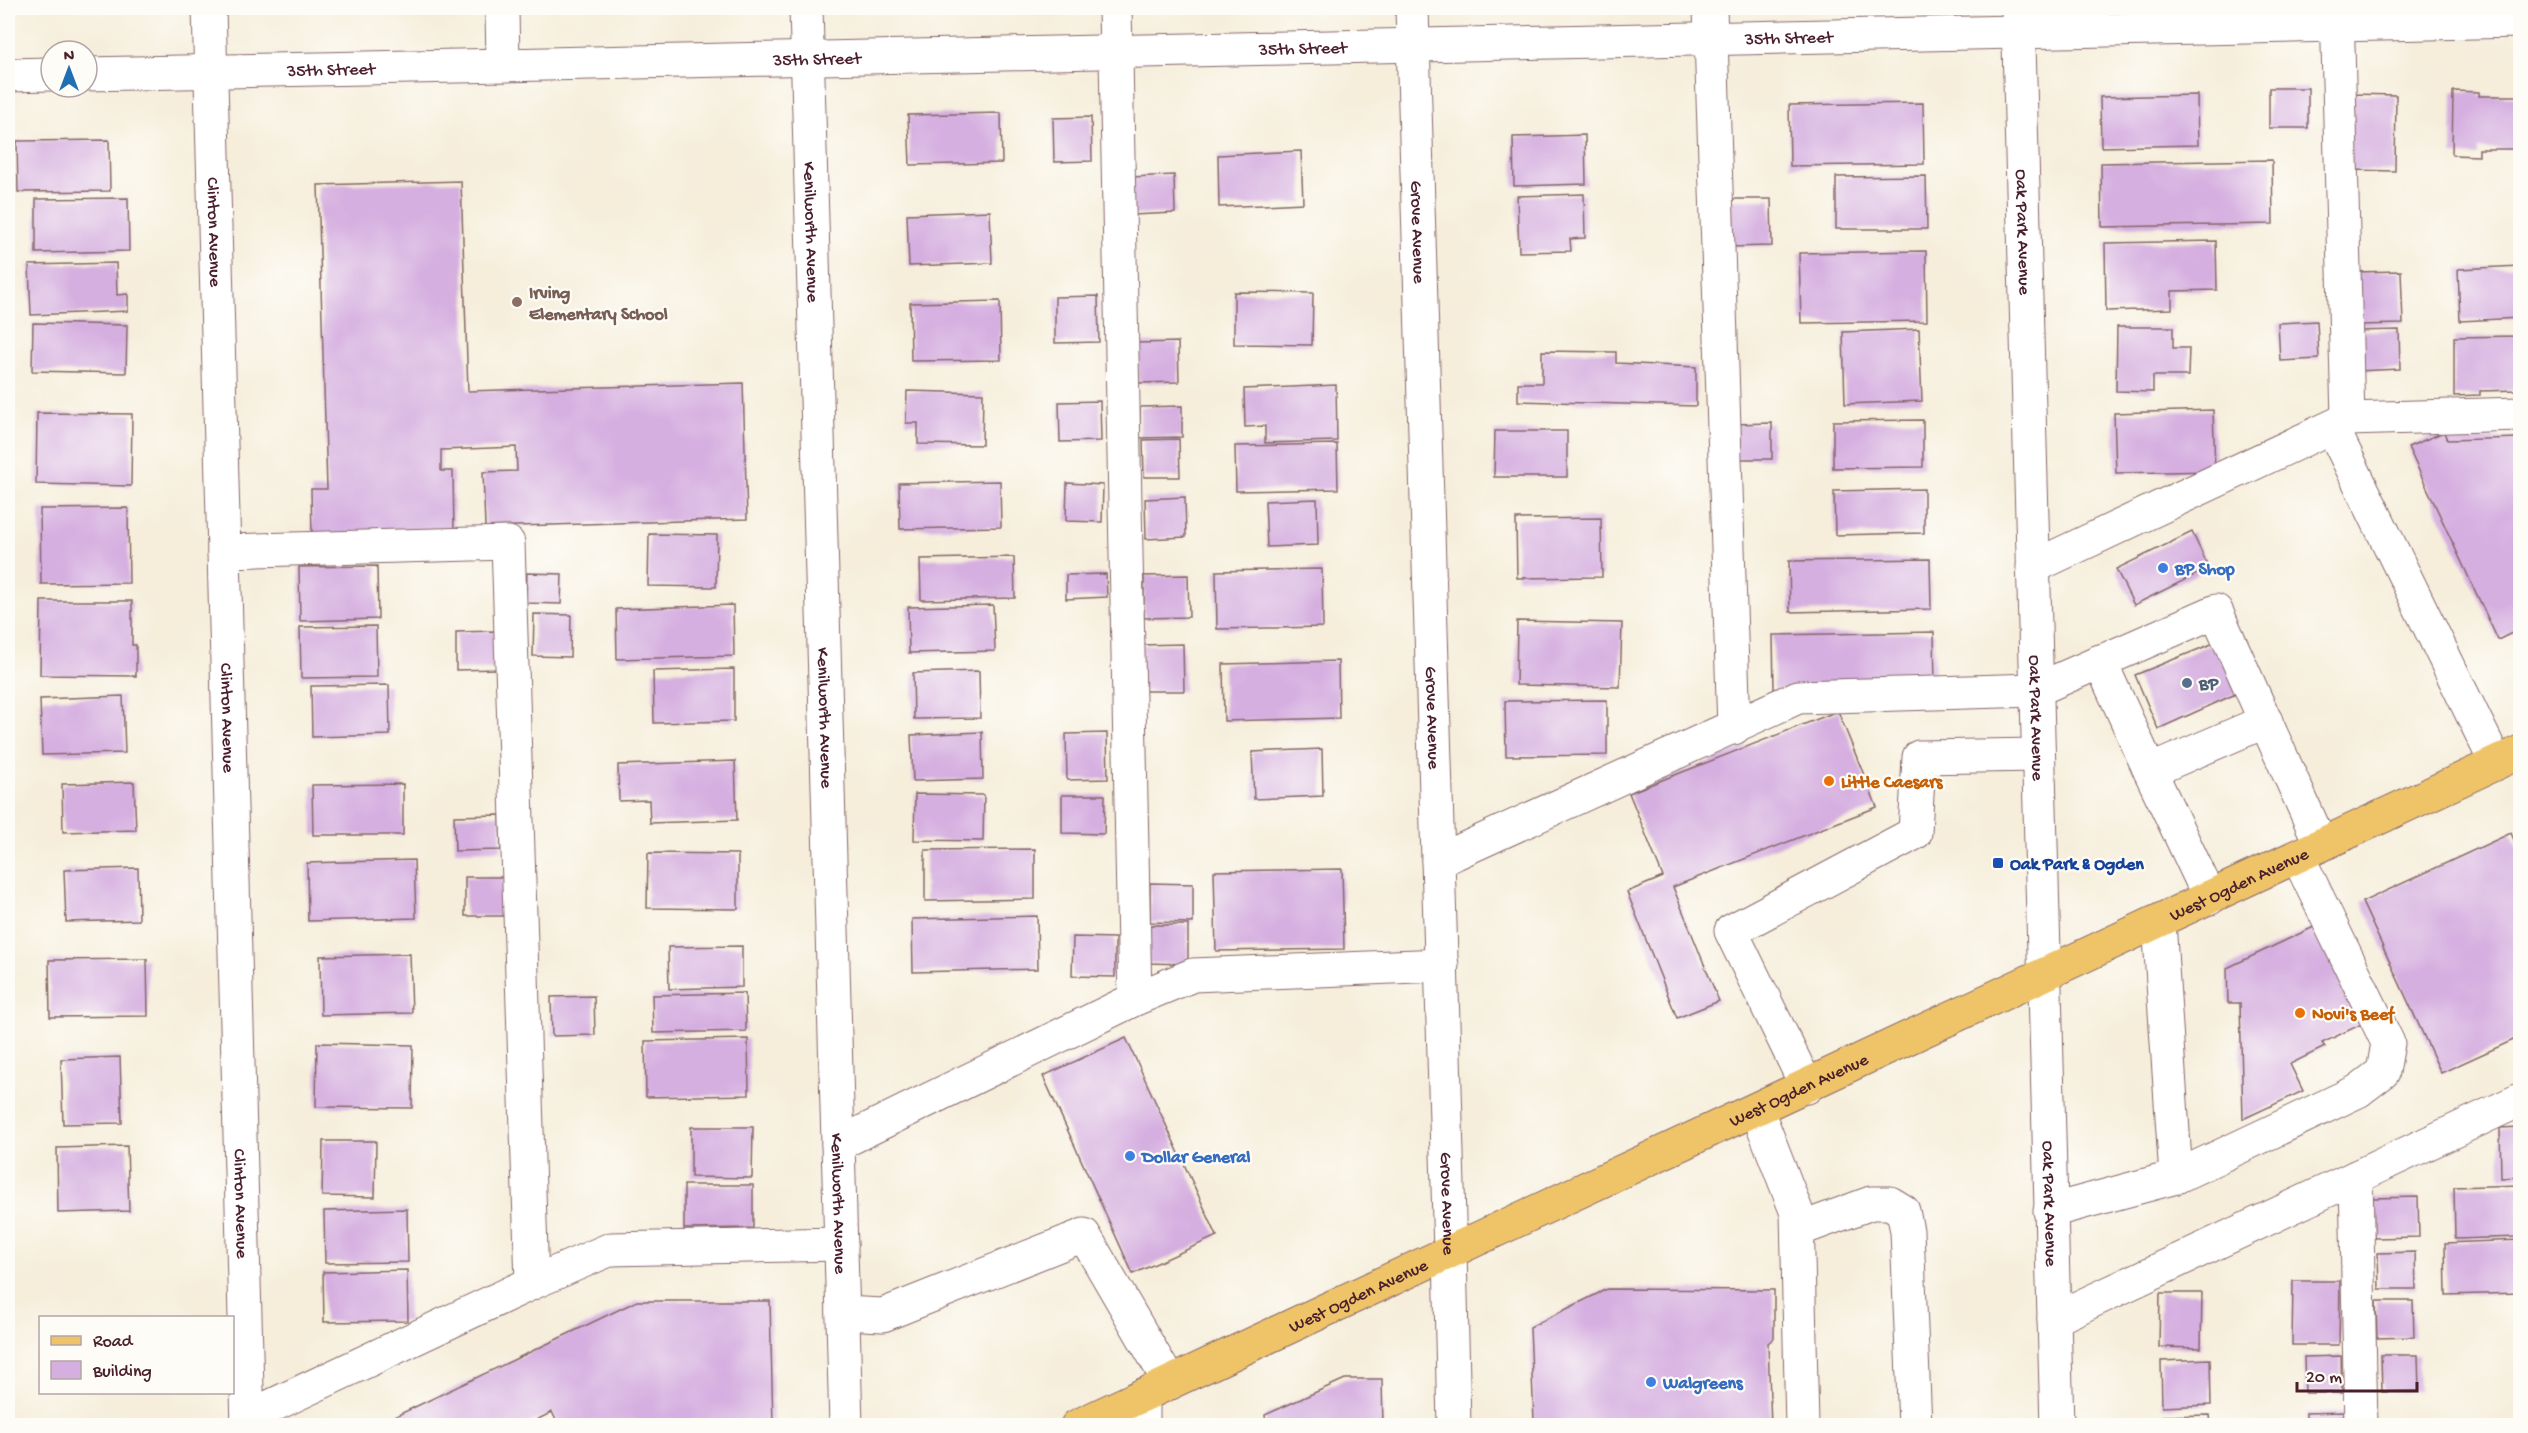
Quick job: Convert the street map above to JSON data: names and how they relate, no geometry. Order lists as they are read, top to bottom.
{
  "streets": {
    "main road": ["West Ogden Avenue"],
    "street": [
      "35th Street",
      "Clinton Avenue",
      "Kenilworth Avenue",
      "Grove Avenue",
      "Oak Park Avenue"
    ]
  },
  "crossings": [
    ["35th Street", "Clinton Avenue"],
    ["35th Street", "Kenilworth Avenue"],
    ["35th Street", "Grove Avenue"],
    ["35th Street", "Oak Park Avenue"],
    ["Grove Avenue", "West Ogden Avenue"],
    ["Oak Park Avenue", "West Ogden Avenue"]
  ],
  "places": {
    "other": [
      "Irving Elementary School",
      "BP Shop",
      "BP",
      "Little Caesars",
      "Novi's Beef",
      "Dollar General",
      "Walgreens"
    ],
    "transit": ["Oak Park & Ogden"]
  },
  "legend": ["Road", "Building"],
  "scale_bar": "20 m",
  "north": "top"
}
